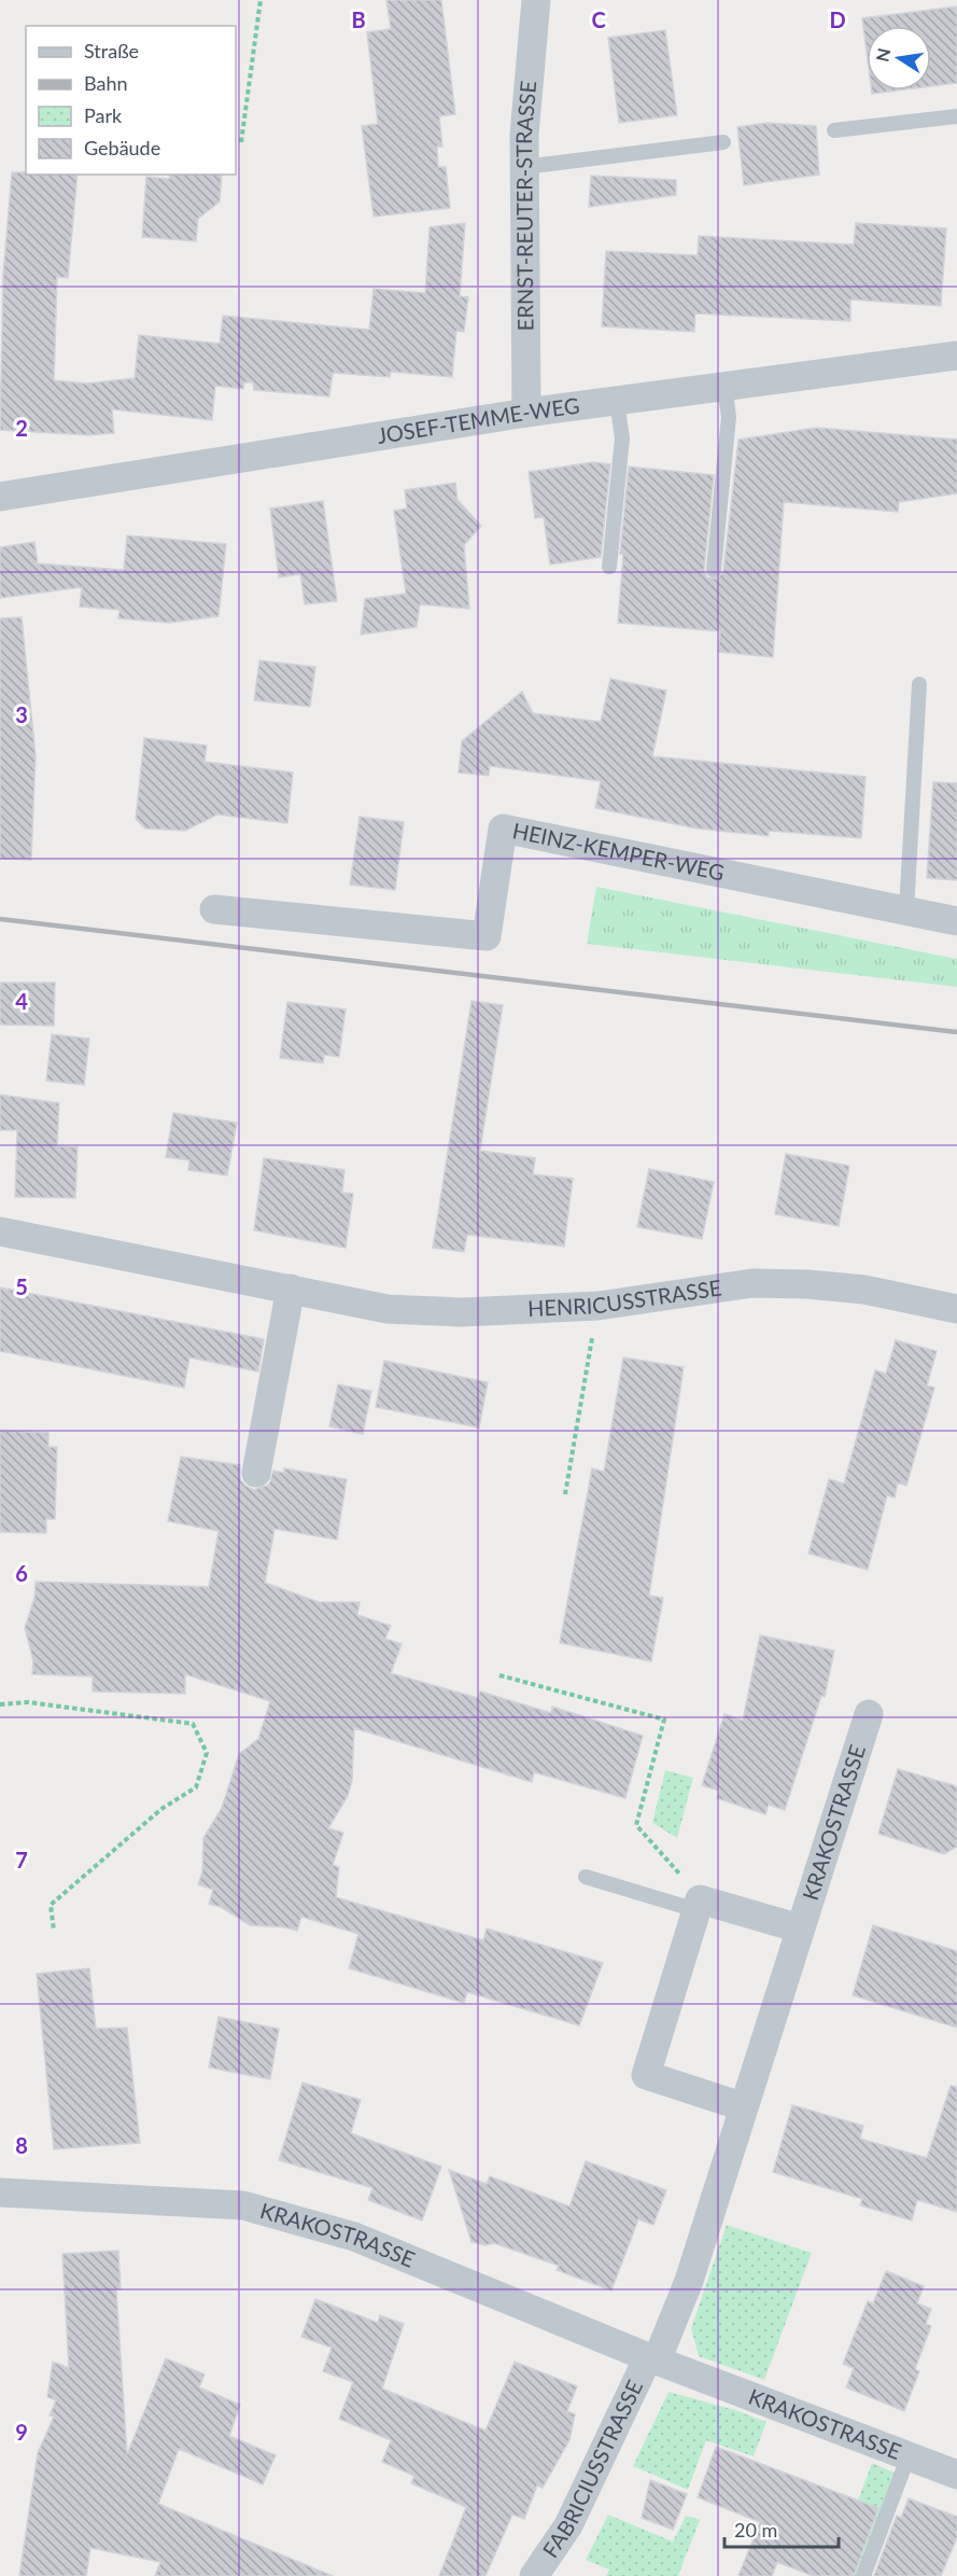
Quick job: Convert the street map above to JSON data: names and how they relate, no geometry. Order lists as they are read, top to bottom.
{
  "streets": {
    "street": [
      "ERNST-REUTER-STRASSE",
      "JOSEF-TEMME-WEG",
      "HEINZ-KEMPER-WEG",
      "HENRICUSSTRASSE",
      "KRAKOSTRASSE",
      "FABRICIUSSTRASSE"
    ]
  },
  "crossings": [
    ["ERNST-REUTER-STRASSE", "JOSEF-TEMME-WEG"],
    ["KRAKOSTRASSE", "FABRICIUSSTRASSE"]
  ],
  "legend": [
    "Straße",
    "Bahn",
    "Park",
    "Gebäude"
  ],
  "scale_bar": "20 m",
  "north": "left",
  "grid": {
    "columns": ["B", "C", "D"],
    "rows": [
      "2",
      "3",
      "4",
      "5",
      "6",
      "7",
      "8",
      "9"
    ]
  }
}
